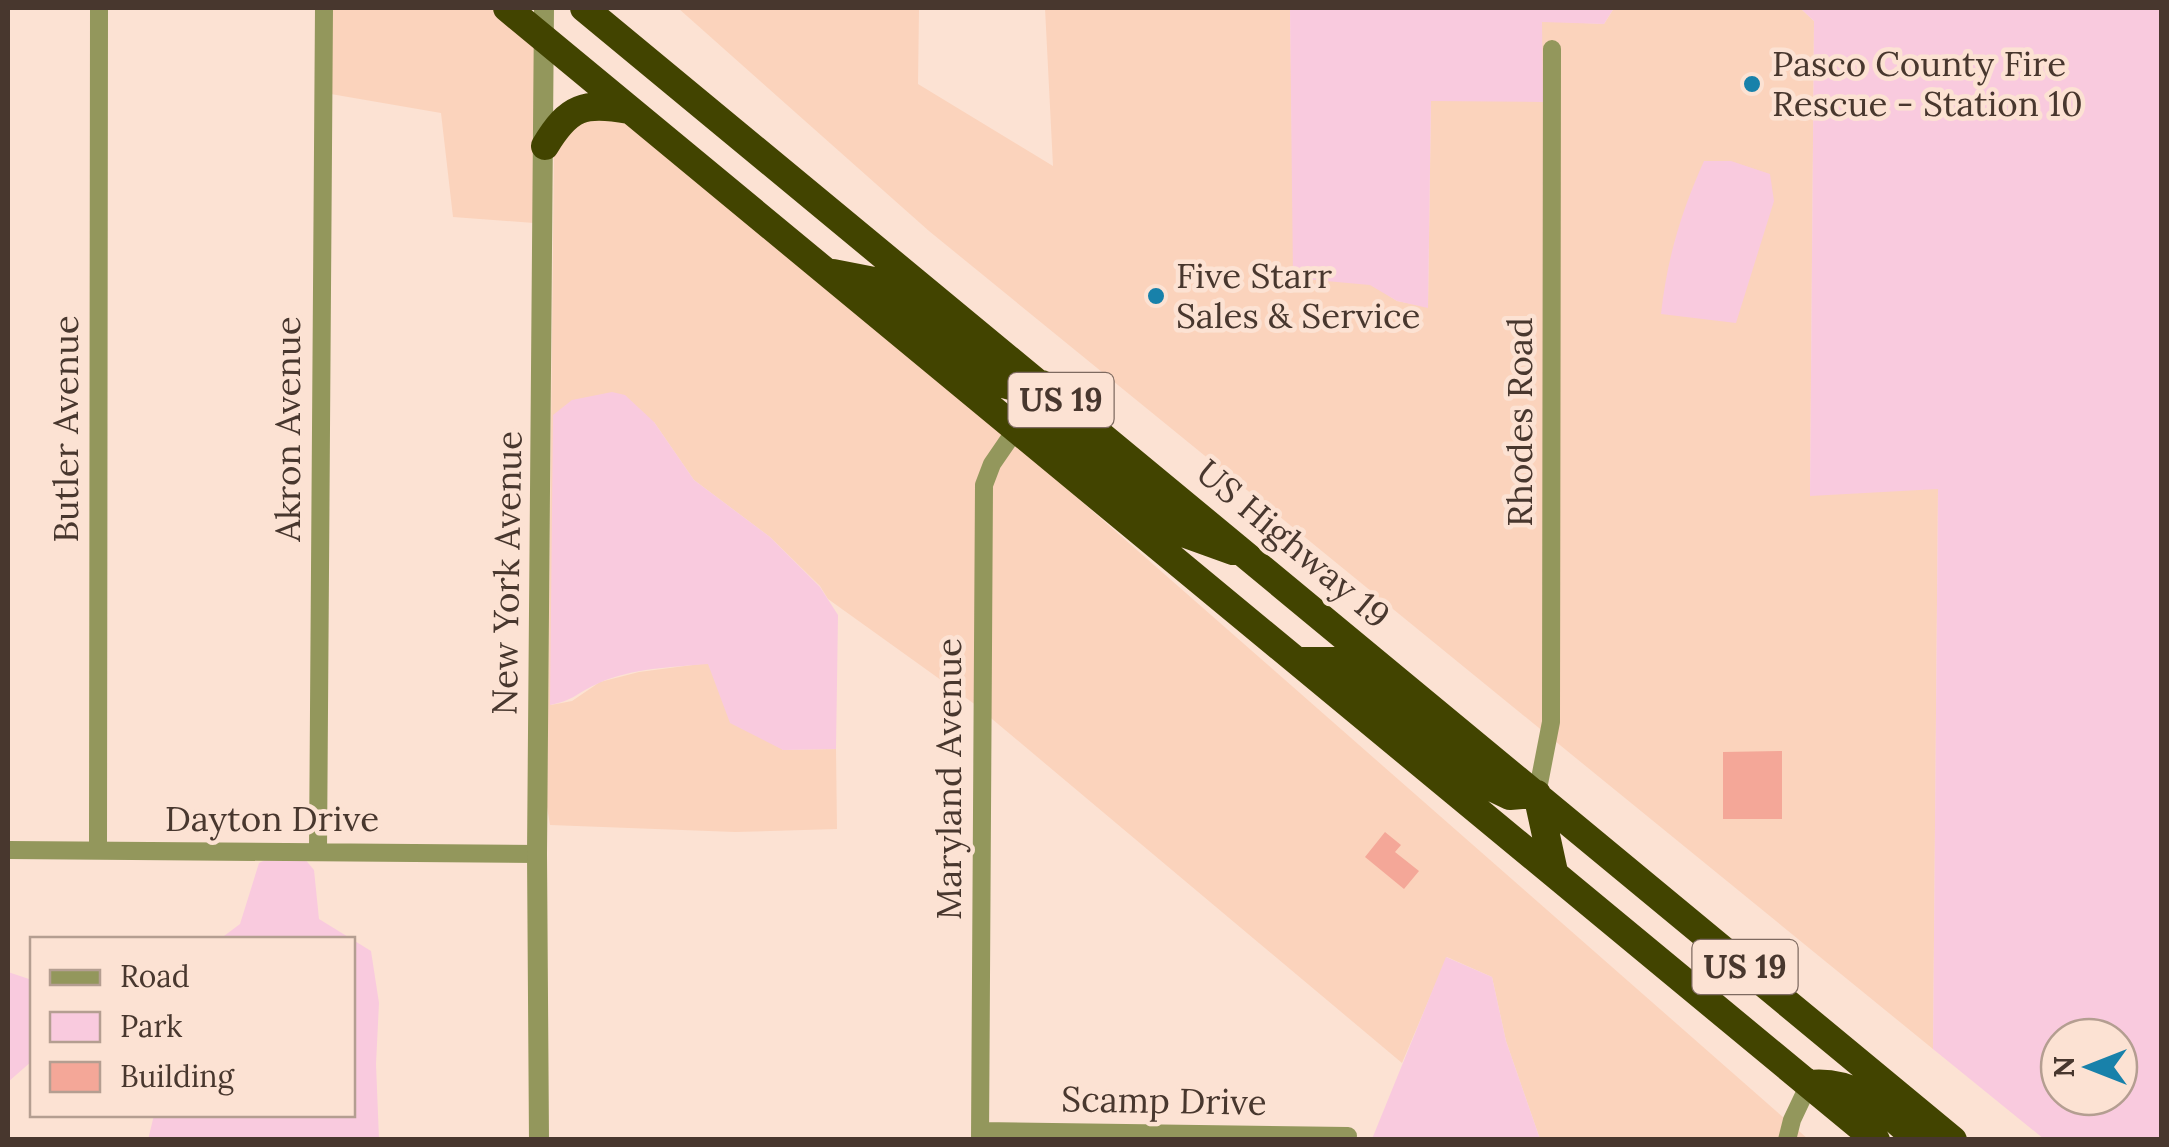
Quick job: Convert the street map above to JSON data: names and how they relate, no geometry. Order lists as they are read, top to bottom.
{
  "streets": {
    "highway": ["US 19", "US Highway 19"],
    "street": [
      "Rhodes Road",
      "Butler Avenue",
      "Akron Avenue",
      "New York Avenue",
      "Maryland Avenue",
      "Dayton Drive",
      "Scamp Drive"
    ]
  },
  "crossings": [
    ["US 19", "New York Avenue"],
    ["US 19", "Maryland Avenue"],
    ["Rhodes Road", "US Highway 19"],
    ["Butler Avenue", "Dayton Drive"],
    ["Akron Avenue", "Dayton Drive"],
    ["New York Avenue", "Dayton Drive"],
    ["Maryland Avenue", "Scamp Drive"]
  ],
  "places": ["Pasco County Fire Rescue - Station 10", "Five Starr Sales & Service"],
  "legend": ["Road", "Park", "Building"],
  "north": "left"
}
